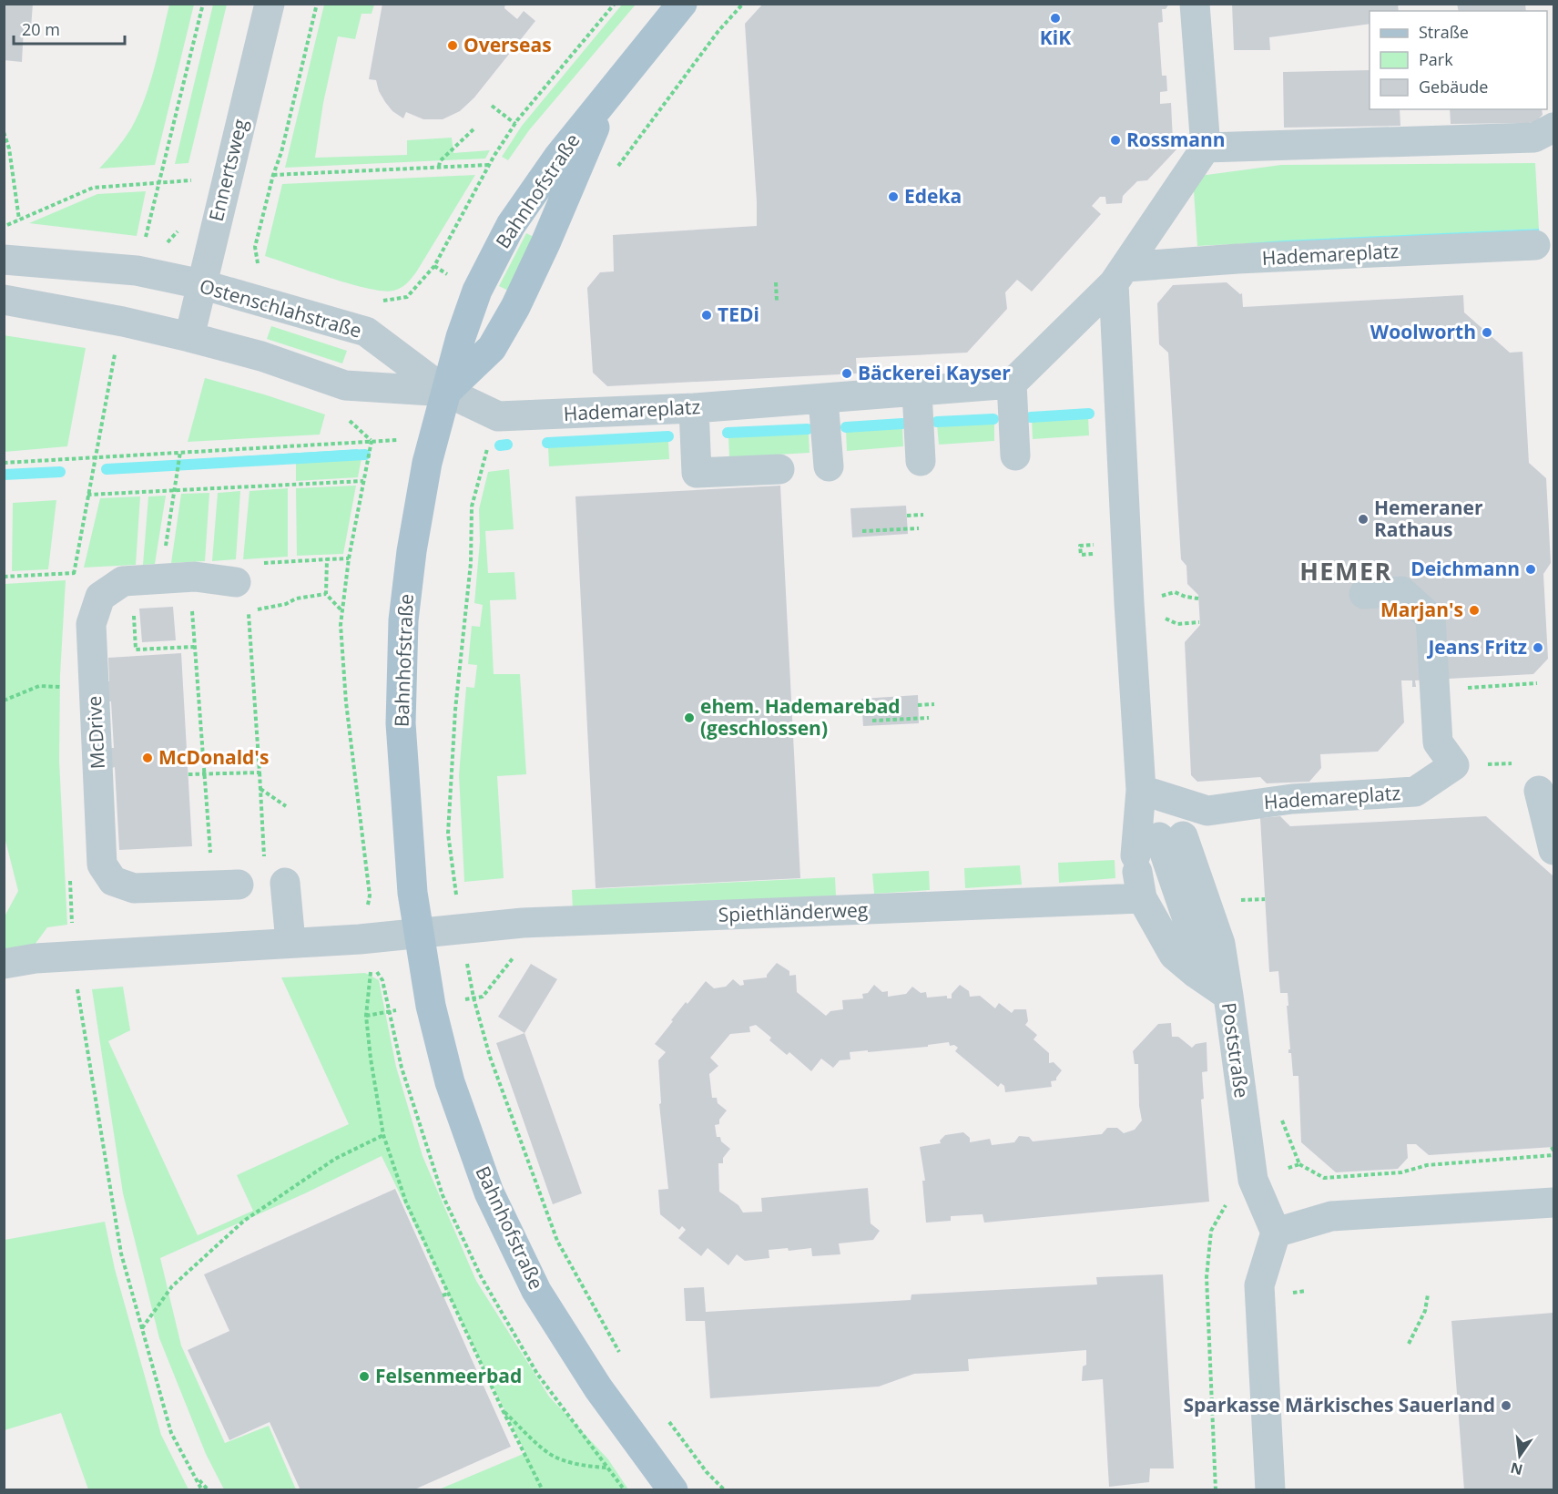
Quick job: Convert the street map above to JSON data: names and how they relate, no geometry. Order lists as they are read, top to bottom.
{
  "streets": {
    "main road": ["Bahnhofstraße"],
    "street": [
      "Ennertsweg",
      "Hademareplatz",
      "Ostenschlahstraße",
      "McDrive",
      "Spiethländerweg",
      "Poststraße"
    ]
  },
  "crossings": [
    ["Ennertsweg", "Ostenschlahstraße"],
    ["Bahnhofstraße", "Hademareplatz"],
    ["Bahnhofstraße", "Ostenschlahstraße"],
    ["Bahnhofstraße", "Spiethländerweg"],
    ["Hademareplatz", "Ostenschlahstraße"],
    ["Spiethländerweg", "Poststraße"]
  ],
  "districts": ["HEMER"],
  "places": [
    "KiK",
    "Overseas",
    "Rossmann",
    "Edeka",
    "TEDi",
    "Woolworth",
    "Bäckerei Kayser",
    "Hemeraner Rathaus",
    "Deichmann",
    "Marjan's",
    "Jeans Fritz",
    "ehem. Hademarebad (geschlossen)",
    "McDonald's",
    "Felsenmeerbad",
    "Sparkasse Märkisches Sauerland"
  ],
  "legend": ["Straße", "Park", "Gebäude"],
  "scale_bar": "20 m",
  "north": "bottom"
}
